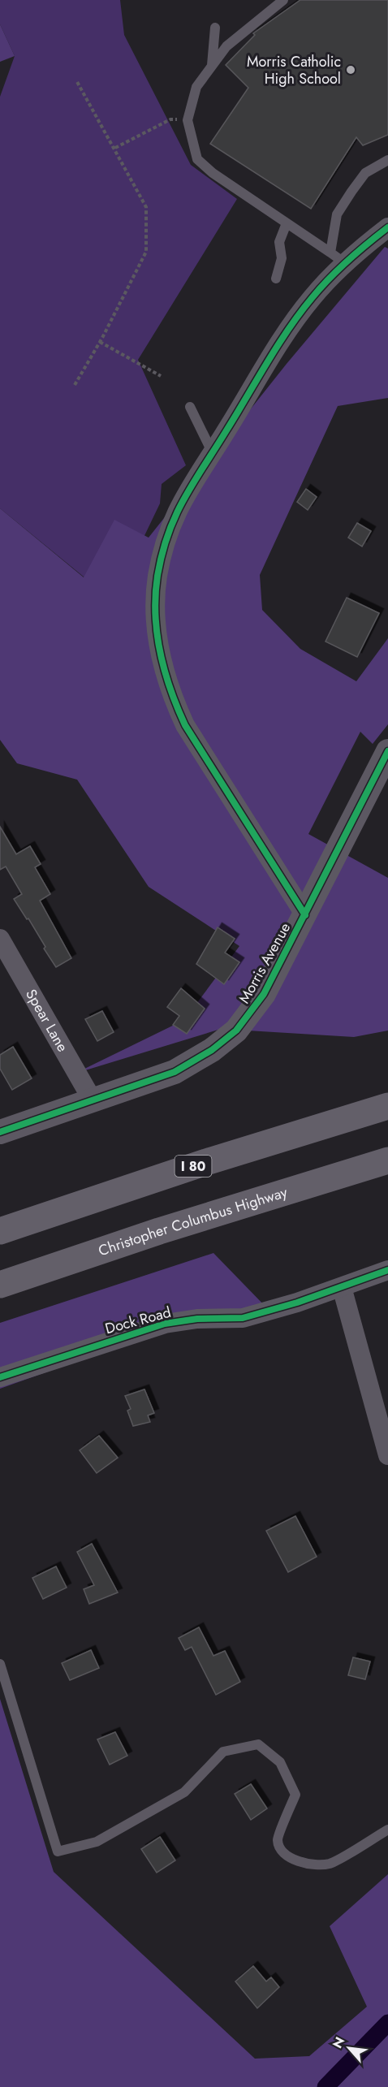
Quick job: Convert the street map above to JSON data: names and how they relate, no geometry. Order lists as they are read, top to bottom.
{
  "streets": {
    "highway": ["I 80", "Christopher Columbus Highway"],
    "street": ["Morris Avenue", "Spear Lane", "Dock Road"]
  },
  "crossings": [
    ["Morris Avenue", "Spear Lane"]
  ],
  "places": ["Morris Catholic High School"],
  "north": "top left"
}
